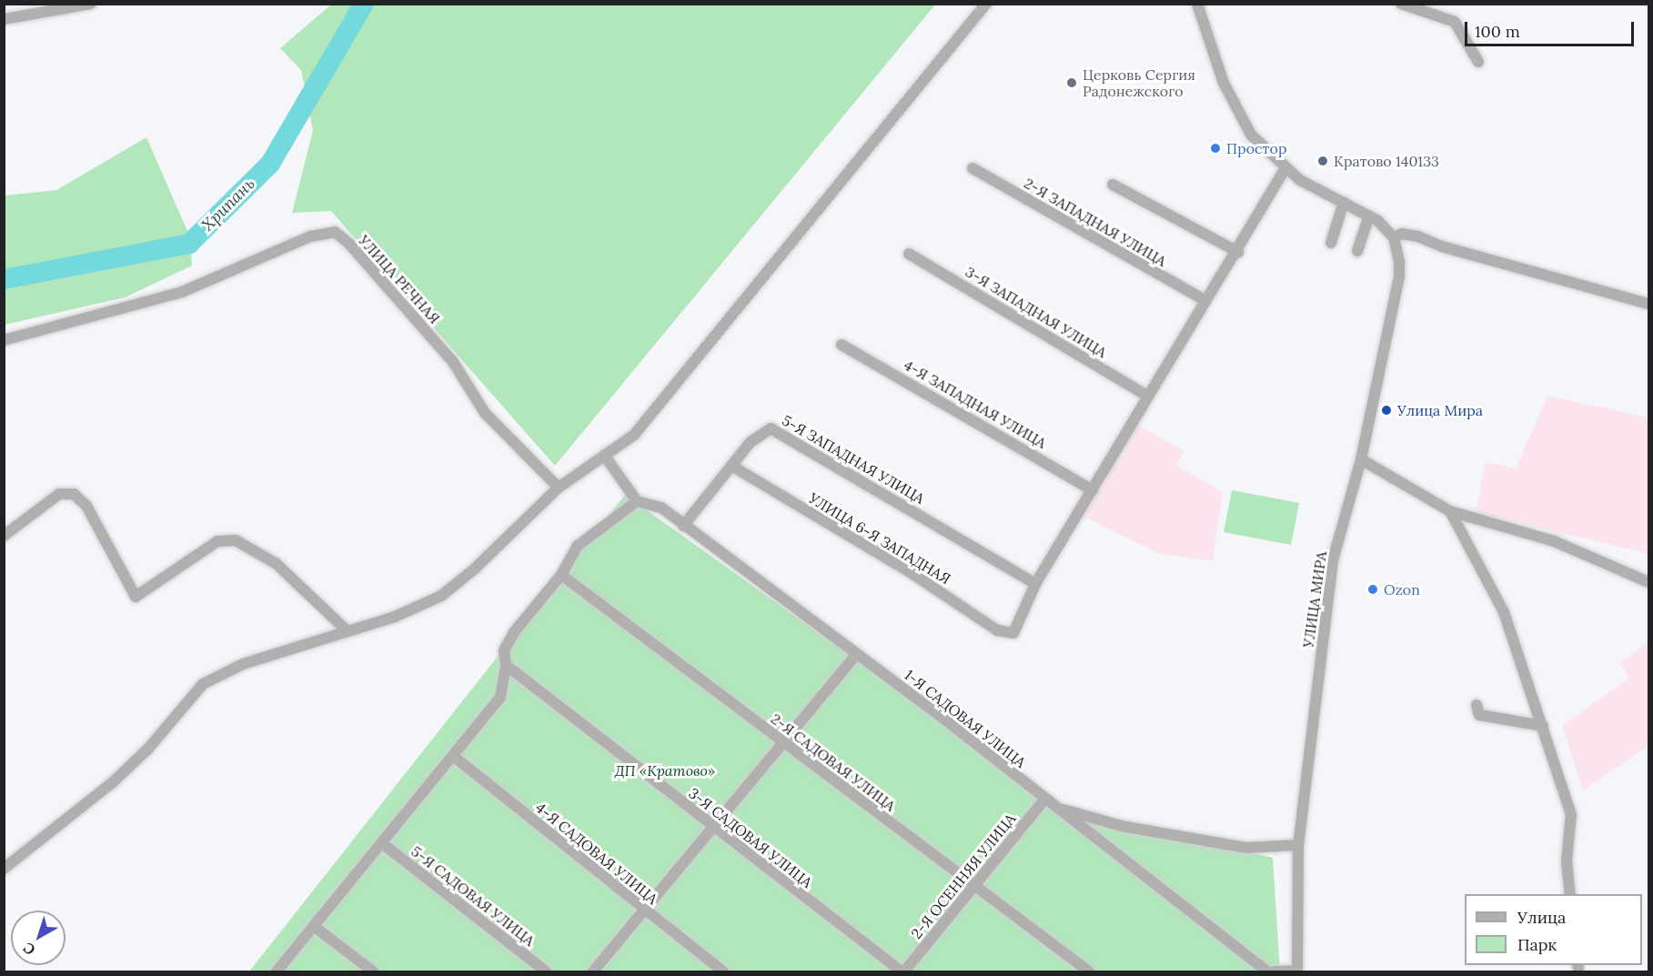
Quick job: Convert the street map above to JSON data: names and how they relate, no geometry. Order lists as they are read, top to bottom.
{
  "streets": {
    "street": [
      "2-Я ЗАПАДНАЯ УЛИЦА",
      "УЛИЦА РЕЧНАЯ",
      "3-Я ЗАПАДНАЯ УЛИЦА",
      "4-Я ЗАПАДНАЯ УЛИЦА",
      "5-Я ЗАПАДНАЯ УЛИЦА",
      "УЛИЦА 6-Я ЗАПАДНАЯ",
      "УЛИЦА МИРА",
      "1-Я САДОВАЯ УЛИЦА",
      "2-Я САДОВАЯ УЛИЦА",
      "3-Я САДОВАЯ УЛИЦА",
      "4-Я САДОВАЯ УЛИЦА",
      "2-Я ОСЕННЯЯ УЛИЦА",
      "5-Я САДОВАЯ УЛИЦА"
    ]
  },
  "crossings": [
    ["5-Я ЗАПАДНАЯ УЛИЦА", "УЛИЦА 6-Я ЗАПАДНАЯ"],
    ["5-Я ЗАПАДНАЯ УЛИЦА", "1-Я САДОВАЯ УЛИЦА"],
    ["1-Я САДОВАЯ УЛИЦА", "2-Я ОСЕННЯЯ УЛИЦА"],
    ["2-Я САДОВАЯ УЛИЦА", "2-Я ОСЕННЯЯ УЛИЦА"],
    ["3-Я САДОВАЯ УЛИЦА", "2-Я ОСЕННЯЯ УЛИЦА"]
  ],
  "water": ["Хрипань"],
  "parks": ["ДП «Кратово»"],
  "places": [
    "Церковь Сергия Радонежского",
    "Простор",
    "Кратово 140133",
    "Улица Мира",
    "Ozon"
  ],
  "legend": ["Улица", "Парк"],
  "scale_bar": "100 m",
  "north": "bottom left"
}
